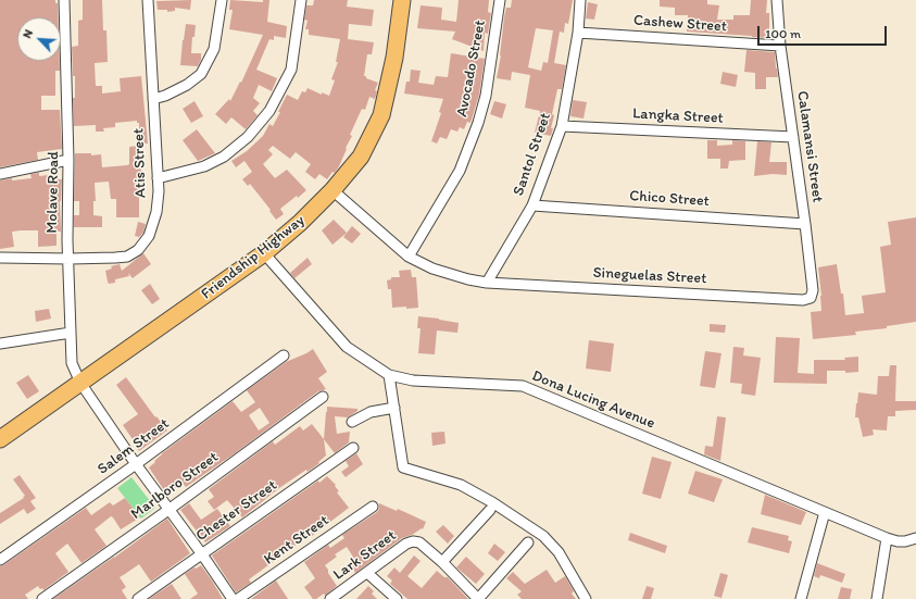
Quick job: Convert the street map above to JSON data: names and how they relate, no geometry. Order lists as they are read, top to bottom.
{
  "streets": {
    "main road": ["Friendship Highway"],
    "street": [
      "Cashew Street",
      "Avocado Street",
      "Langka Street",
      "Calamansi Street",
      "Santol Street",
      "Atis Street",
      "Molave Road",
      "Chico Street",
      "Sineguelas Street",
      "Dona Lucing Avenue",
      "Salem Street",
      "Marlboro Street",
      "Chester Street",
      "Kent Street",
      "Lark Street"
    ]
  },
  "crossings": [
    ["Cashew Street", "Calamansi Street"],
    ["Cashew Street", "Santol Street"],
    ["Avocado Street", "Sineguelas Street"],
    ["Langka Street", "Calamansi Street"],
    ["Langka Street", "Santol Street"],
    ["Calamansi Street", "Chico Street"],
    ["Calamansi Street", "Sineguelas Street"],
    ["Santol Street", "Chico Street"],
    ["Santol Street", "Sineguelas Street"],
    ["Atis Street", "Molave Road"],
    ["Molave Road", "Friendship Highway"],
    ["Molave Road", "Salem Street"],
    ["Molave Road", "Marlboro Street"],
    ["Molave Road", "Chester Street"],
    ["Friendship Highway", "Sineguelas Street"],
    ["Friendship Highway", "Dona Lucing Avenue"]
  ],
  "scale_bar": "100 m",
  "north": "top left"
}
